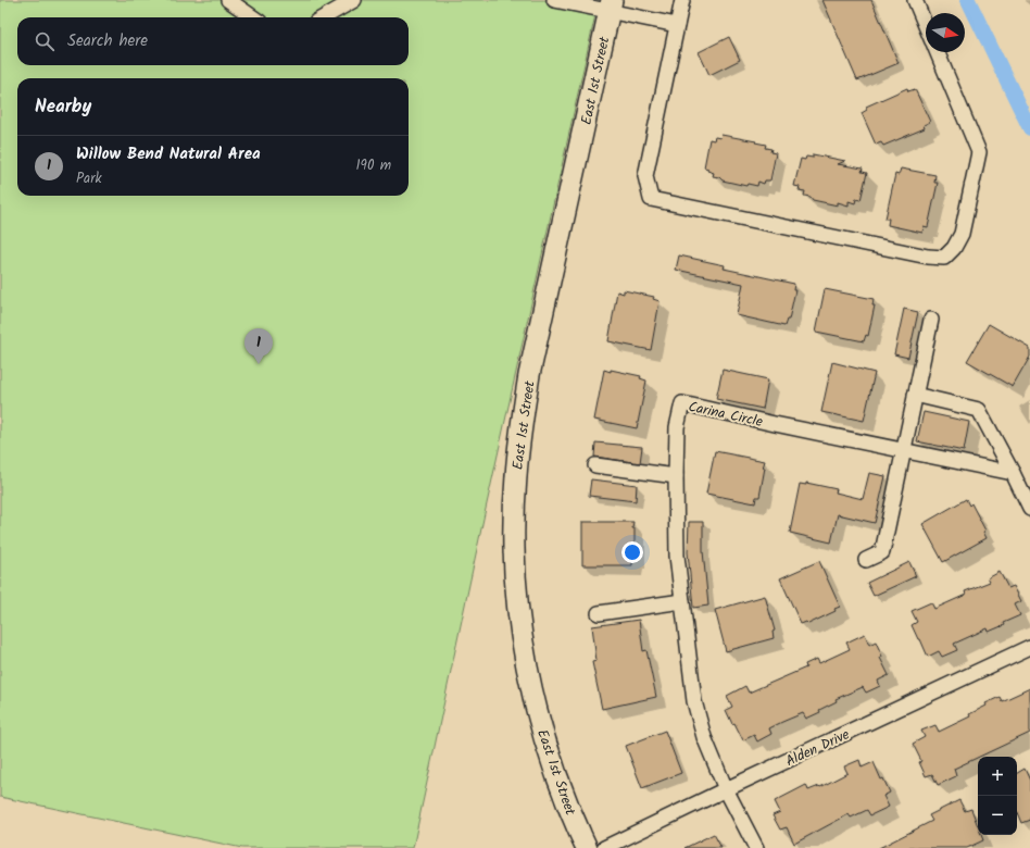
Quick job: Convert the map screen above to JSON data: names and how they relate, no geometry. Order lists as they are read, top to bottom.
{
  "streets": {
    "street": ["East 1st Street", "Carina Circle", "Alden Drive"]
  },
  "crossings": [
    ["Carina Circle", "Alden Drive"]
  ],
  "north": "right",
  "page": {
    "search": "Search here",
    "heading": "Nearby",
    "list": [
      {
        "mark": "1",
        "name": "Willow Bend Natural Area",
        "note": "Park",
        "value": "190 m"
      }
    ],
    "pins": "1",
    "map_buttons": ["+", "−"]
  }
}
